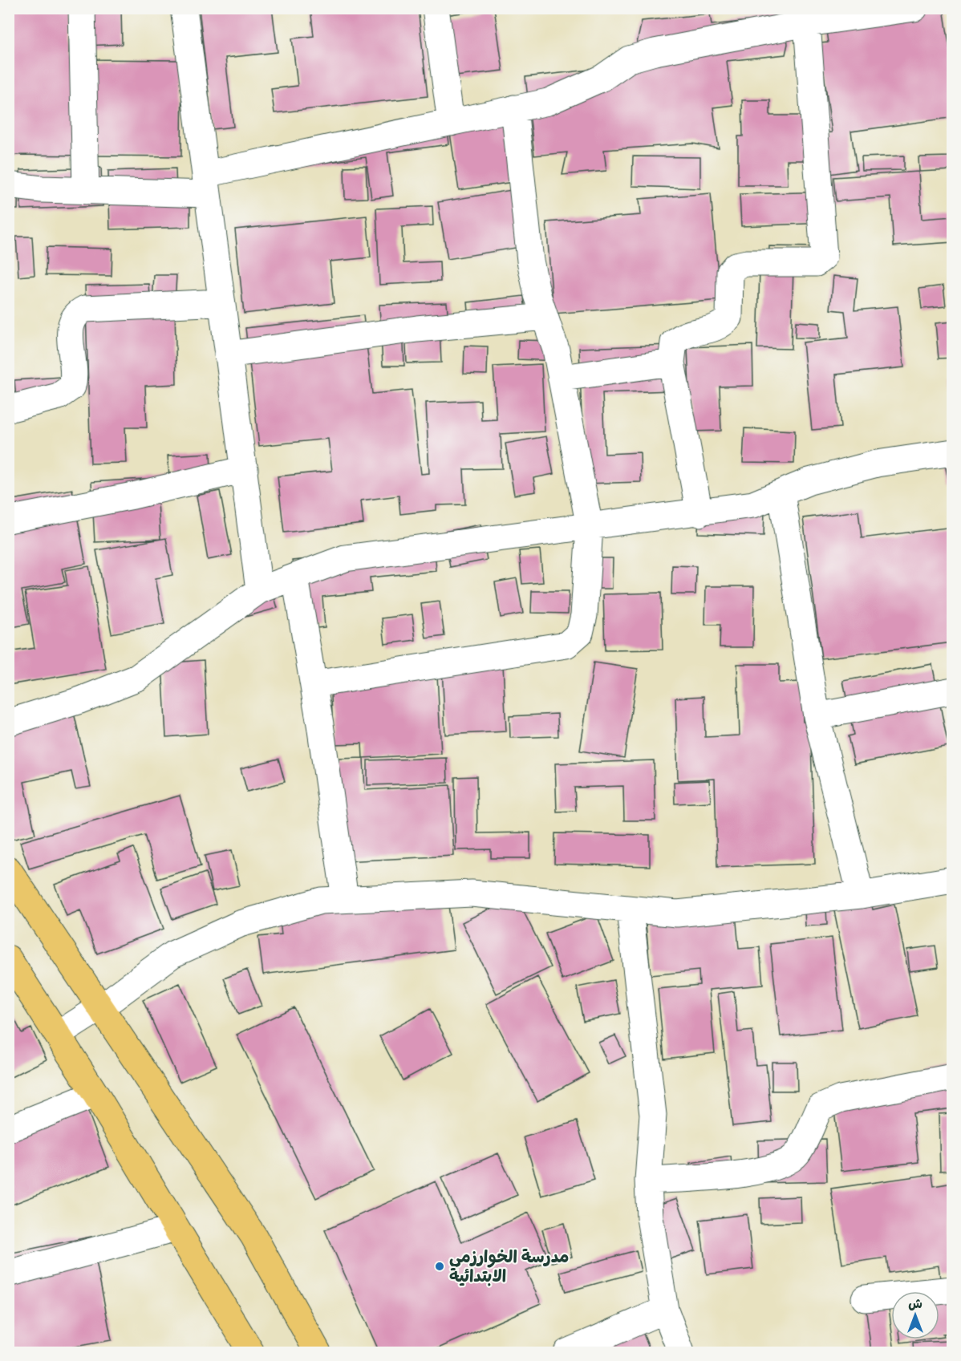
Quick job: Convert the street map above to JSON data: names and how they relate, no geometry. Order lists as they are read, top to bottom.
{
  "places": ["مدرسة الخوارزمي الابتدائية"],
  "north": "top"
}
